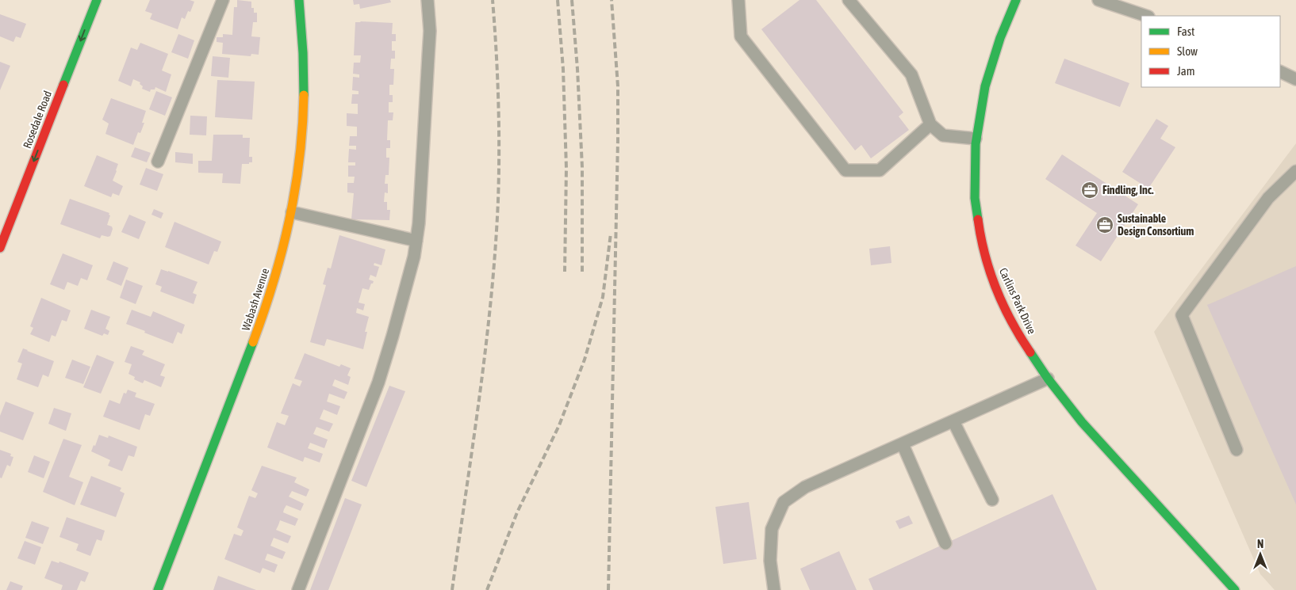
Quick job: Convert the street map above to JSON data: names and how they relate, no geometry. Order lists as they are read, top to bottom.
{
  "streets": {
    "street": ["Rosedale Road", "Wabash Avenue", "Carlins Park Drive"]
  },
  "one_way": ["Rosedale Road"],
  "places": {
    "office": ["Findling, Inc.", "Sustainable Design Consortium"]
  },
  "legend": ["Fast", "Slow", "Jam"],
  "north": "top"
}
